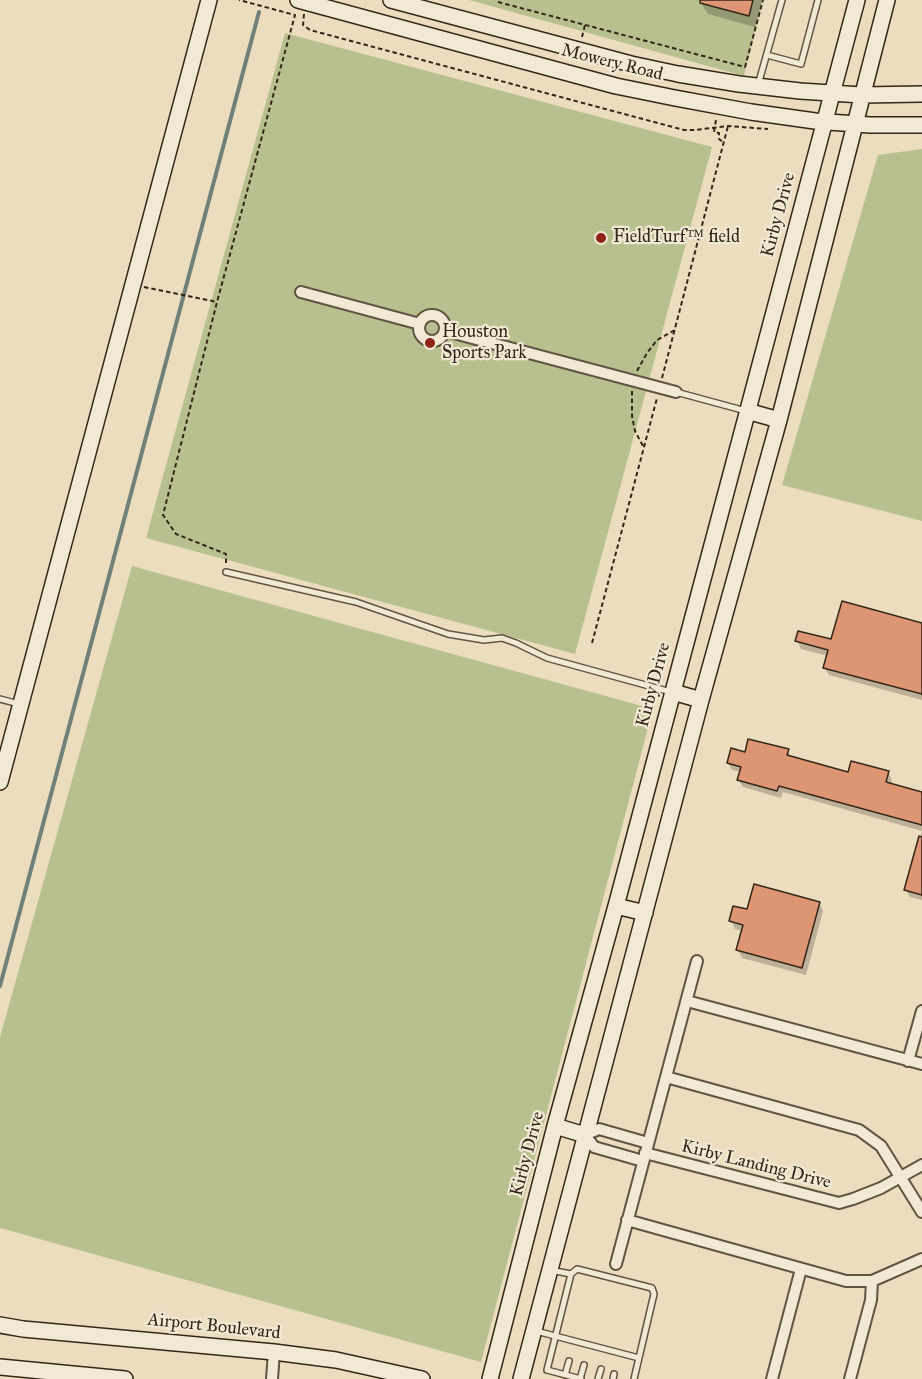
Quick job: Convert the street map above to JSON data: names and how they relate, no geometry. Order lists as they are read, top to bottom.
{
  "streets": {
    "street": [
      "Mowery Road",
      "Kirby Drive",
      "Kirby Landing Drive",
      "Airport Boulevard"
    ]
  },
  "crossings": [
    ["Mowery Road", "Kirby Drive"]
  ],
  "places": ["FieldTurf™ field", "Houston Sports Park"]
}
